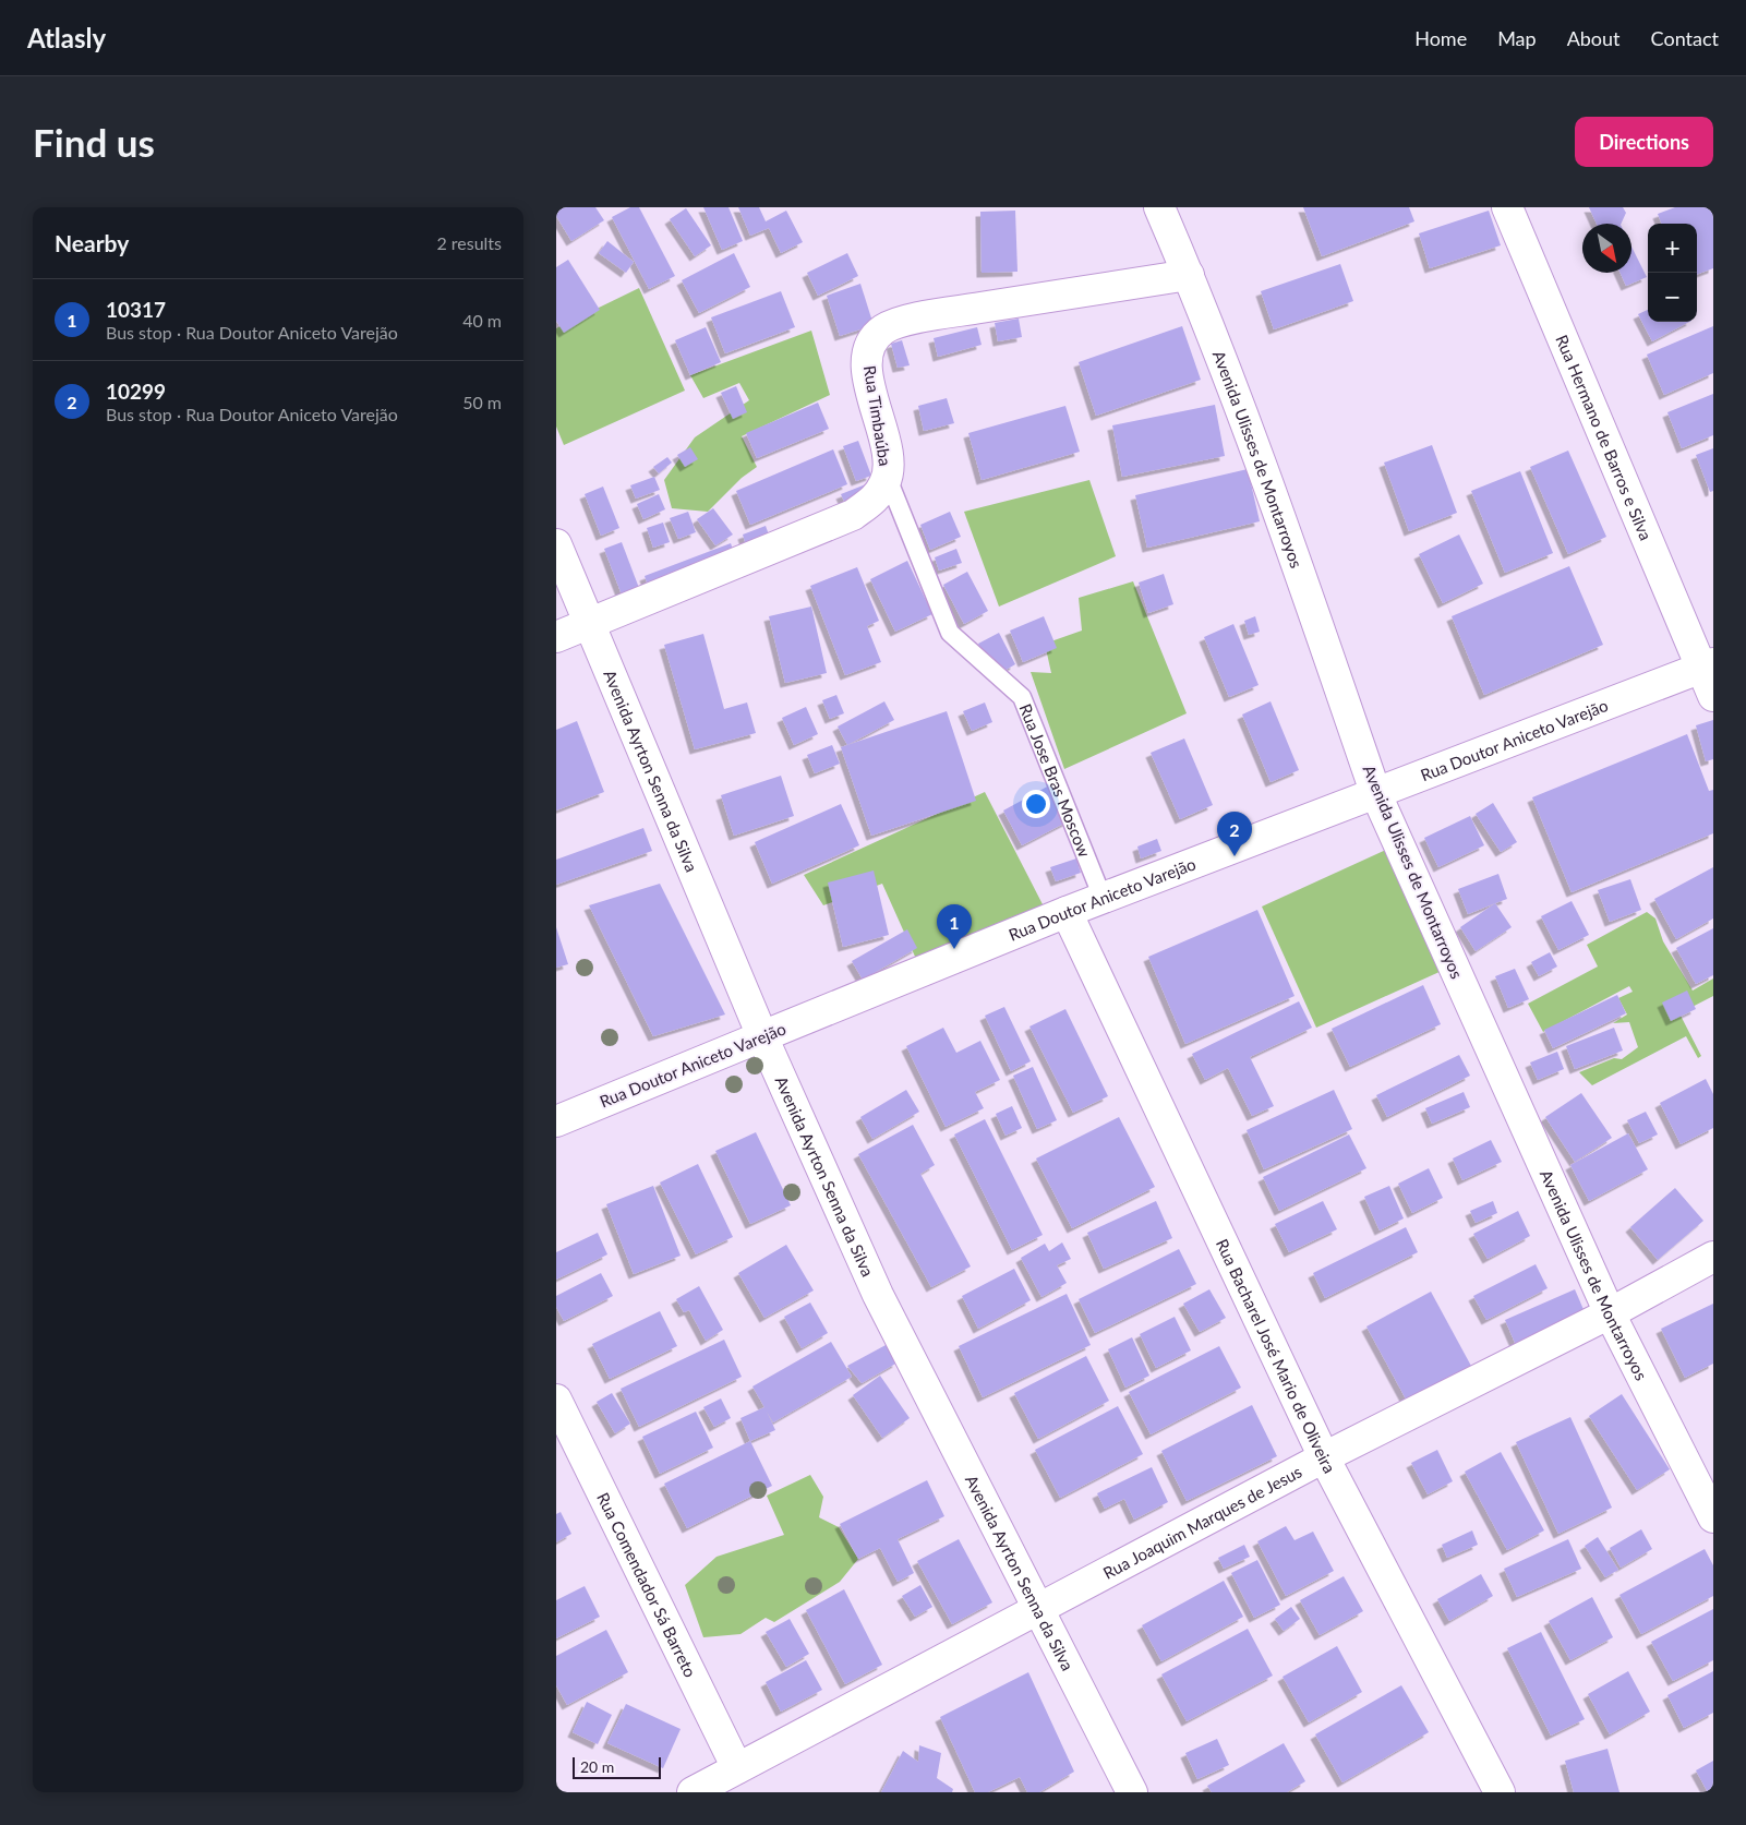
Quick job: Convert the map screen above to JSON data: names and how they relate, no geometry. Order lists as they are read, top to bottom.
{
  "streets": {
    "street": [
      "Rua Timbaúba",
      "Rua Hermano de Barros e Silva",
      "Avenida Ulisses de Montarroyos",
      "Rua Doutor Aniceto Varejão",
      "Avenida Ayrton Senna da Silva",
      "Rua Bacharel José Mario de Oliveira",
      "Rua Joaquim Marques de Jesus",
      "Rua Comendador Sá Barreto"
    ],
    "lane": ["Rua Jose Bras Moscow"]
  },
  "crossings": [
    ["Rua Timbaúba", "Avenida Ulisses de Montarroyos"],
    ["Rua Timbaúba", "Avenida Ayrton Senna da Silva"],
    ["Rua Timbaúba", "Rua Jose Bras Moscow"],
    ["Rua Hermano de Barros e Silva", "Rua Doutor Aniceto Varejão"],
    ["Avenida Ulisses de Montarroyos", "Rua Doutor Aniceto Varejão"],
    ["Avenida Ulisses de Montarroyos", "Rua Joaquim Marques de Jesus"],
    ["Rua Doutor Aniceto Varejão", "Avenida Ayrton Senna da Silva"],
    ["Rua Doutor Aniceto Varejão", "Rua Jose Bras Moscow"],
    ["Rua Doutor Aniceto Varejão", "Rua Bacharel José Mario de Oliveira"],
    ["Avenida Ayrton Senna da Silva", "Rua Joaquim Marques de Jesus"],
    ["Rua Bacharel José Mario de Oliveira", "Rua Joaquim Marques de Jesus"],
    ["Rua Joaquim Marques de Jesus", "Rua Comendador Sá Barreto"]
  ],
  "scale_bar": "20 m",
  "north": "bottom right",
  "page": {
    "header": "Atlasly",
    "nav": [
      "Home",
      "Map",
      "About",
      "Contact"
    ],
    "buttons": "Directions",
    "title": "Find us",
    "heading": ["Nearby", "2 results"],
    "map_buttons": ["+", "−"],
    "list": [
      {
        "mark": "1",
        "name": "10317",
        "note": "Bus stop · Rua Doutor Aniceto Varejão",
        "value": "40 m"
      },
      {
        "mark": "2",
        "name": "10299",
        "note": "Bus stop · Rua Doutor Aniceto Varejão",
        "value": "50 m"
      }
    ],
    "pins": ["2", "1"],
    "scale": "20 m"
  }
}
